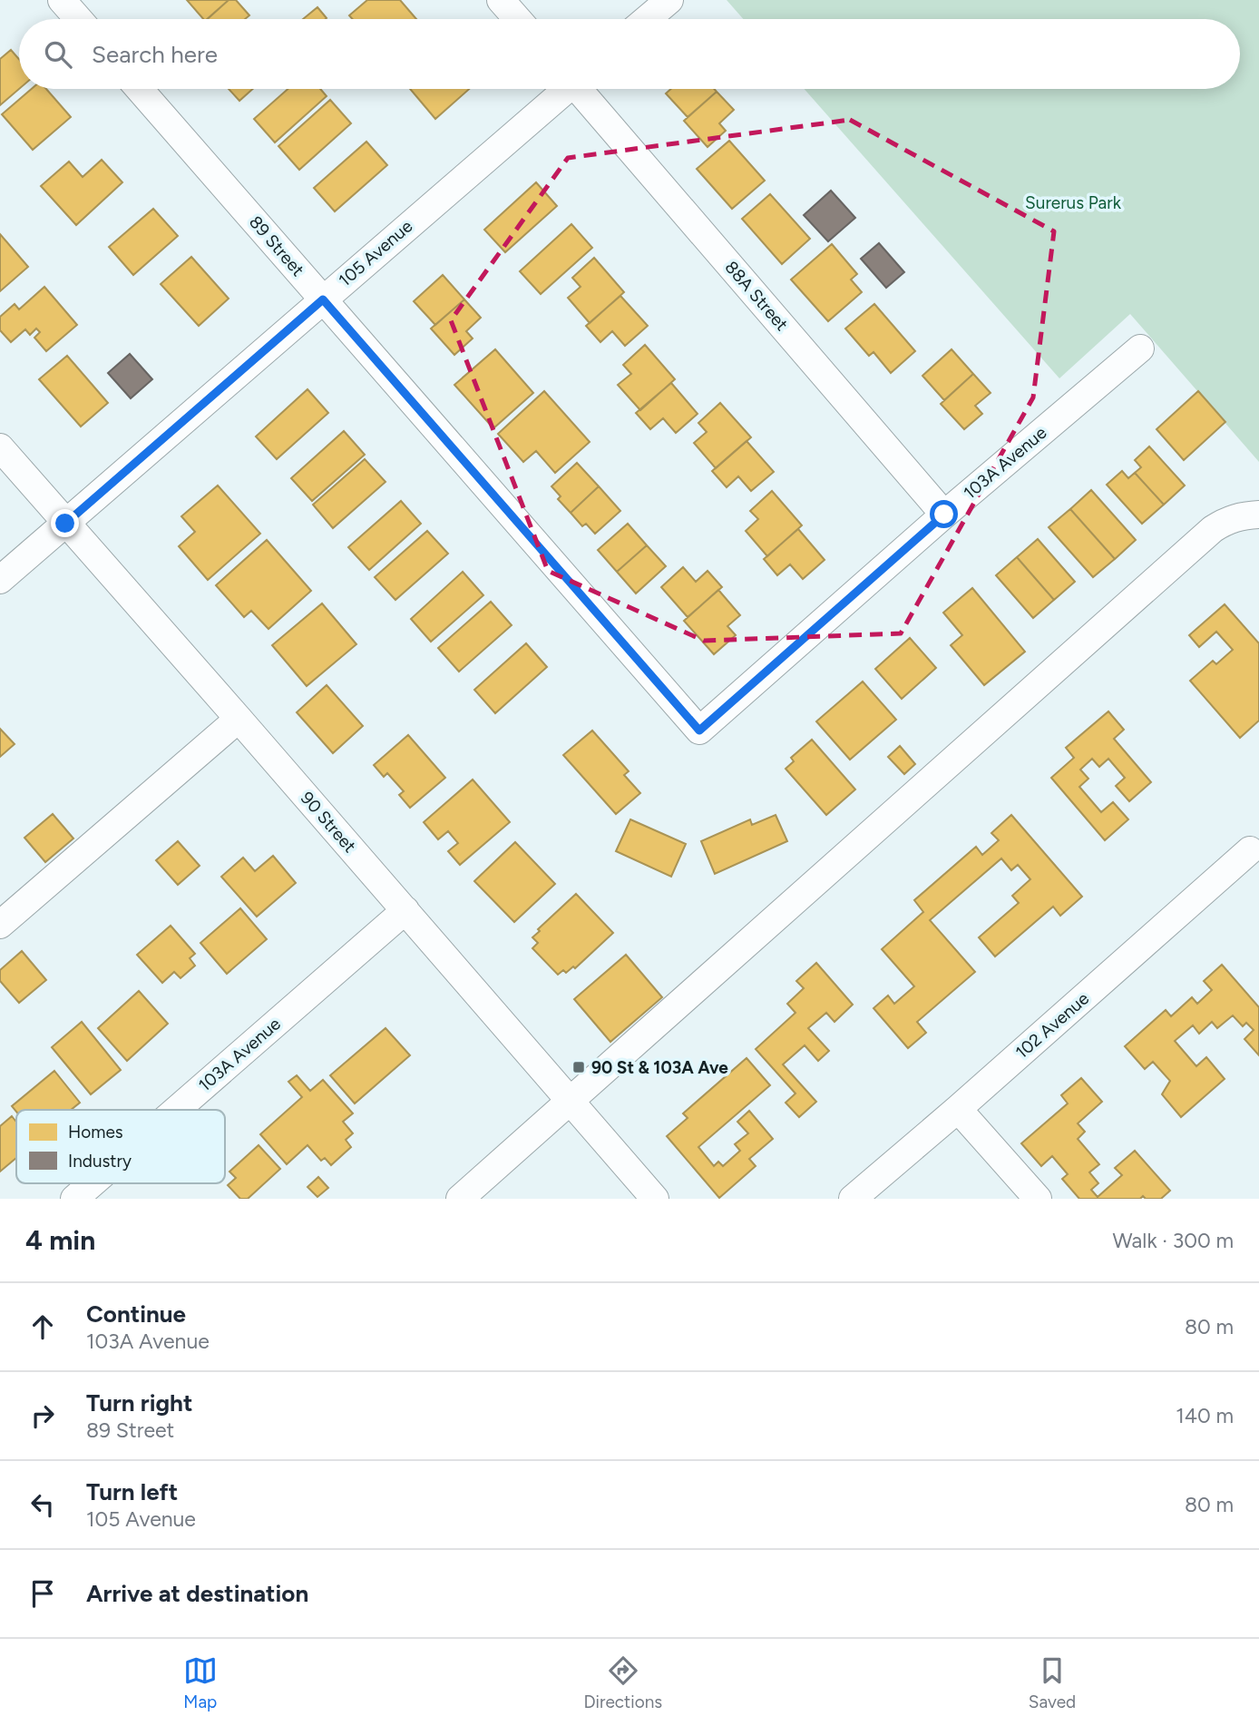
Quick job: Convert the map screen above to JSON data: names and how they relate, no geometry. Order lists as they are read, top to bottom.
{
  "streets": {
    "street": [
      "89 Street",
      "105 Avenue",
      "88A Street",
      "103A Avenue",
      "90 Street",
      "102 Avenue"
    ]
  },
  "crossings": [
    ["89 Street", "105 Avenue"],
    ["89 Street", "103A Avenue"],
    ["105 Avenue", "90 Street"],
    ["88A Street", "103A Avenue"],
    ["103A Avenue", "90 Street"]
  ],
  "parks": ["Surerus Park"],
  "places": {
    "transit": ["90 St & 103A Ave"]
  },
  "legend": ["Homes", "Industry"],
  "page": {
    "search": "Search here",
    "heading": ["4 min", "Walk · 300 m"],
    "list": [
      ["Continue", "103A Avenue", "80 m"],
      ["Turn right", "89 Street", "140 m"],
      ["Turn left", "105 Avenue", "80 m"],
      "Arrive at destination"
    ],
    "nav": ["Map", "Directions", "Saved"]
  }
}
